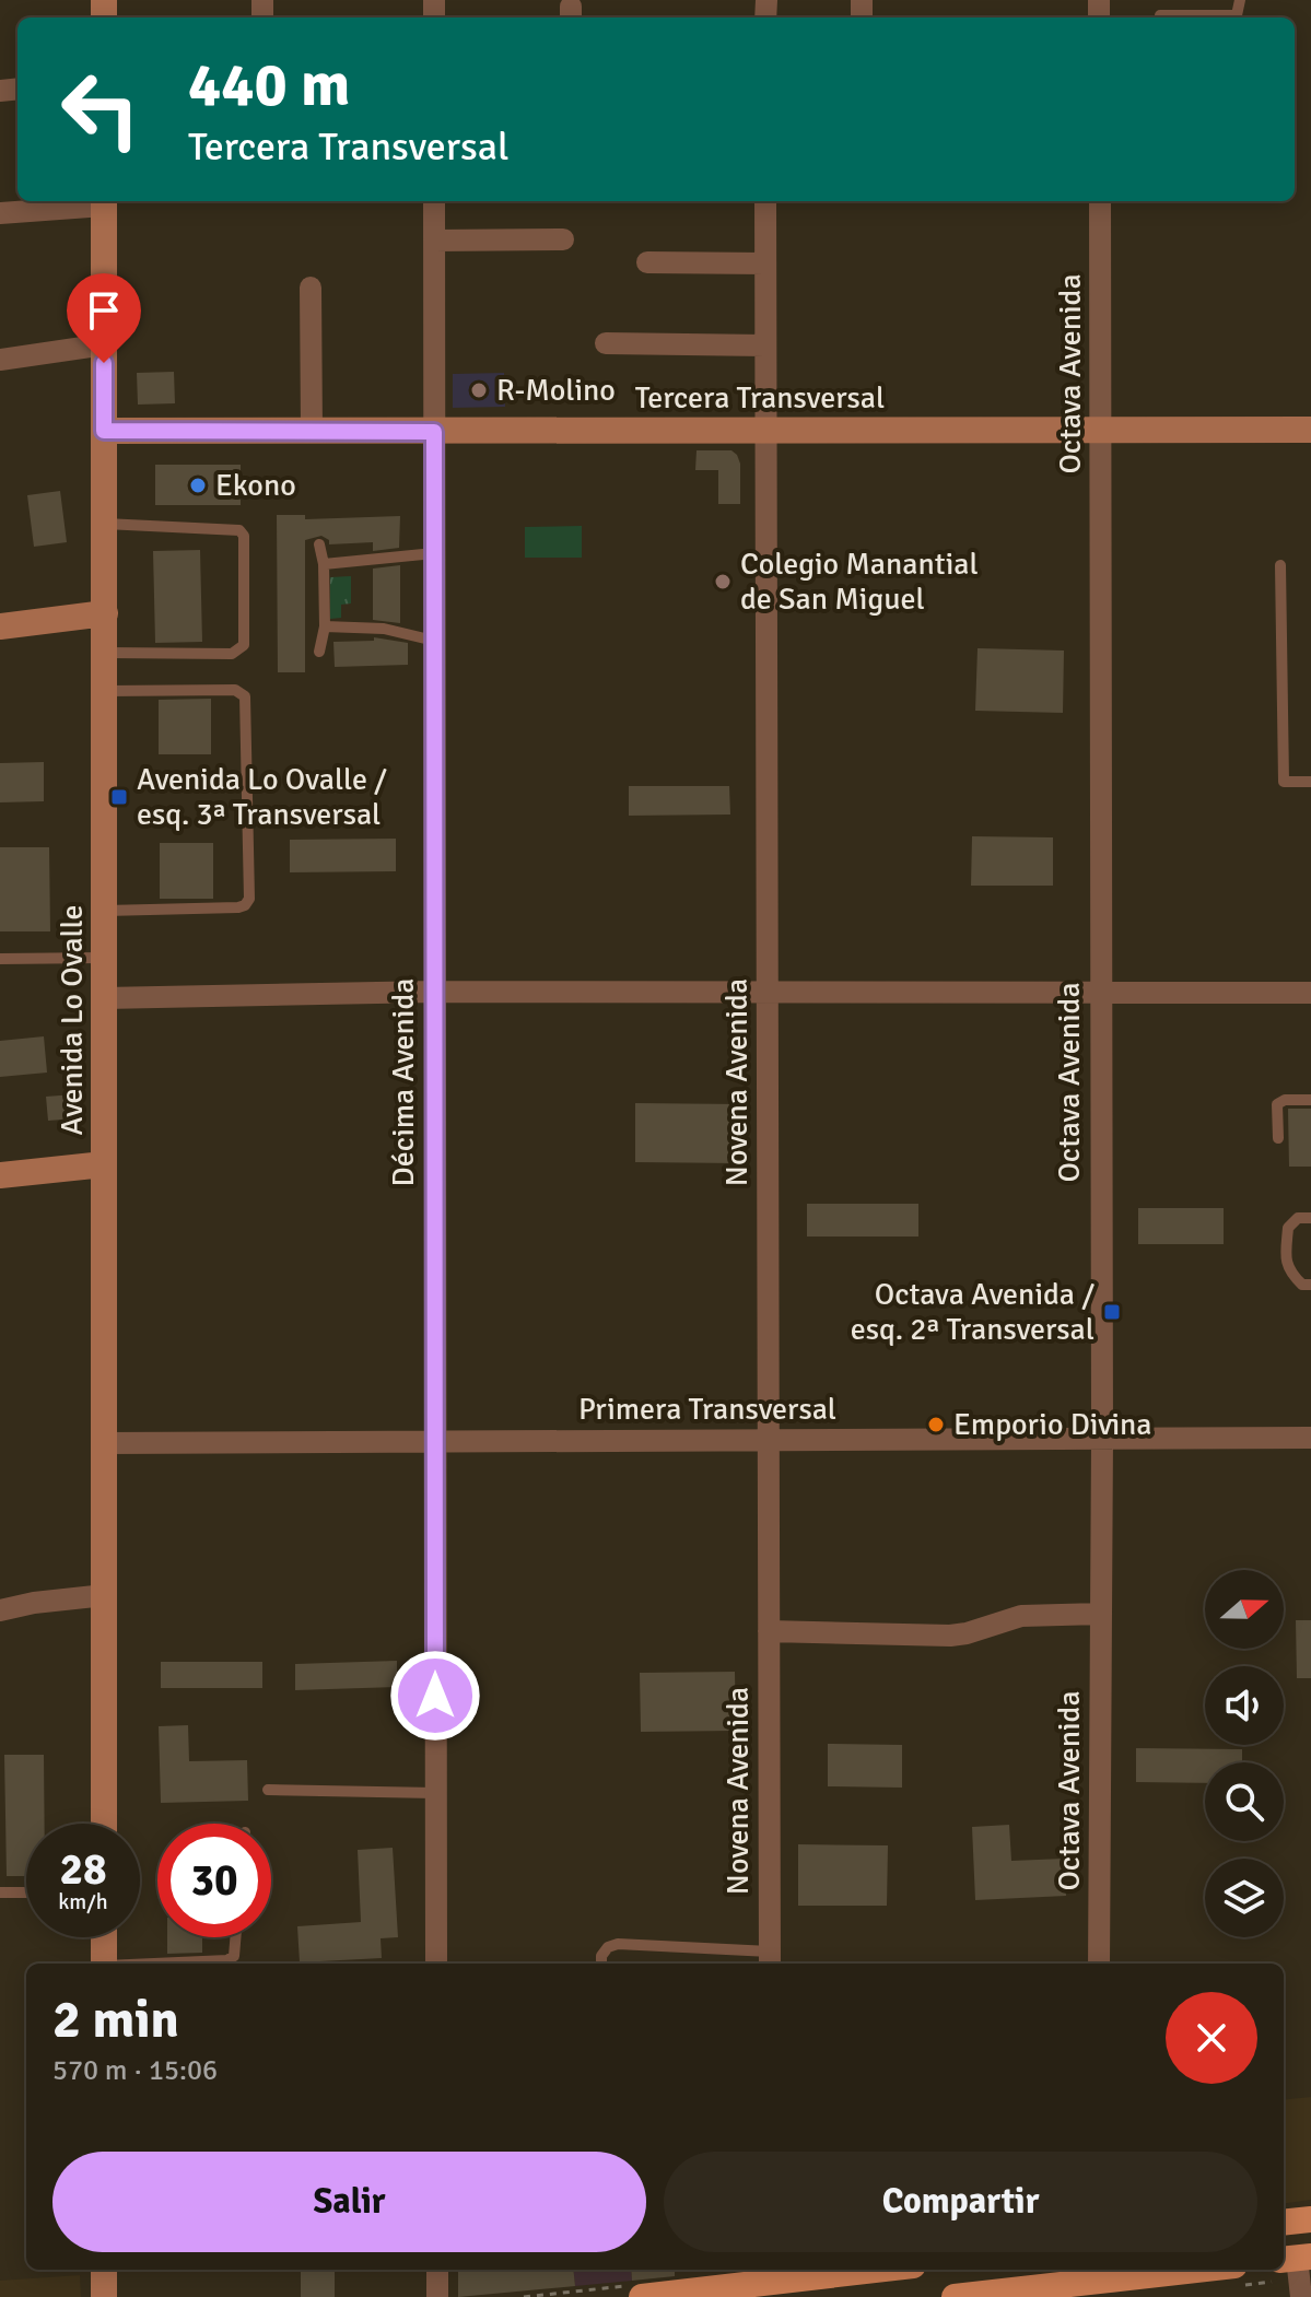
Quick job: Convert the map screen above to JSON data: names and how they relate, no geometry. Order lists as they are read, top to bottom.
{
  "streets": {
    "main road": ["Tercera Transversal", "Avenida Lo Ovalle"],
    "street": [
      "Octava Avenida",
      "Décima Avenida",
      "Novena Avenida",
      "Primera Transversal"
    ]
  },
  "crossings": [
    ["Octava Avenida", "Tercera Transversal"],
    ["Octava Avenida", "Primera Transversal"],
    ["Tercera Transversal", "Avenida Lo Ovalle"],
    ["Tercera Transversal", "Décima Avenida"],
    ["Tercera Transversal", "Novena Avenida"],
    ["Avenida Lo Ovalle", "Primera Transversal"],
    ["Décima Avenida", "Primera Transversal"],
    ["Novena Avenida", "Primera Transversal"]
  ],
  "places": {
    "other": [
      "R-Molino",
      "Ekono",
      "Colegio Manantial de San Miguel",
      "Emporio Divina"
    ],
    "transit": ["Avenida Lo Ovalle / esq. 3ª Transversal", "Octava Avenida / esq. 2ª Transversal"]
  },
  "north": "right",
  "page": {
    "turn": ["440 m", "Tercera Transversal"],
    "speed": "28 km/h",
    "limit": "30",
    "heading": ["2 min", "570 m · 15:06"],
    "buttons": ["Salir", "Compartir"]
  }
}
